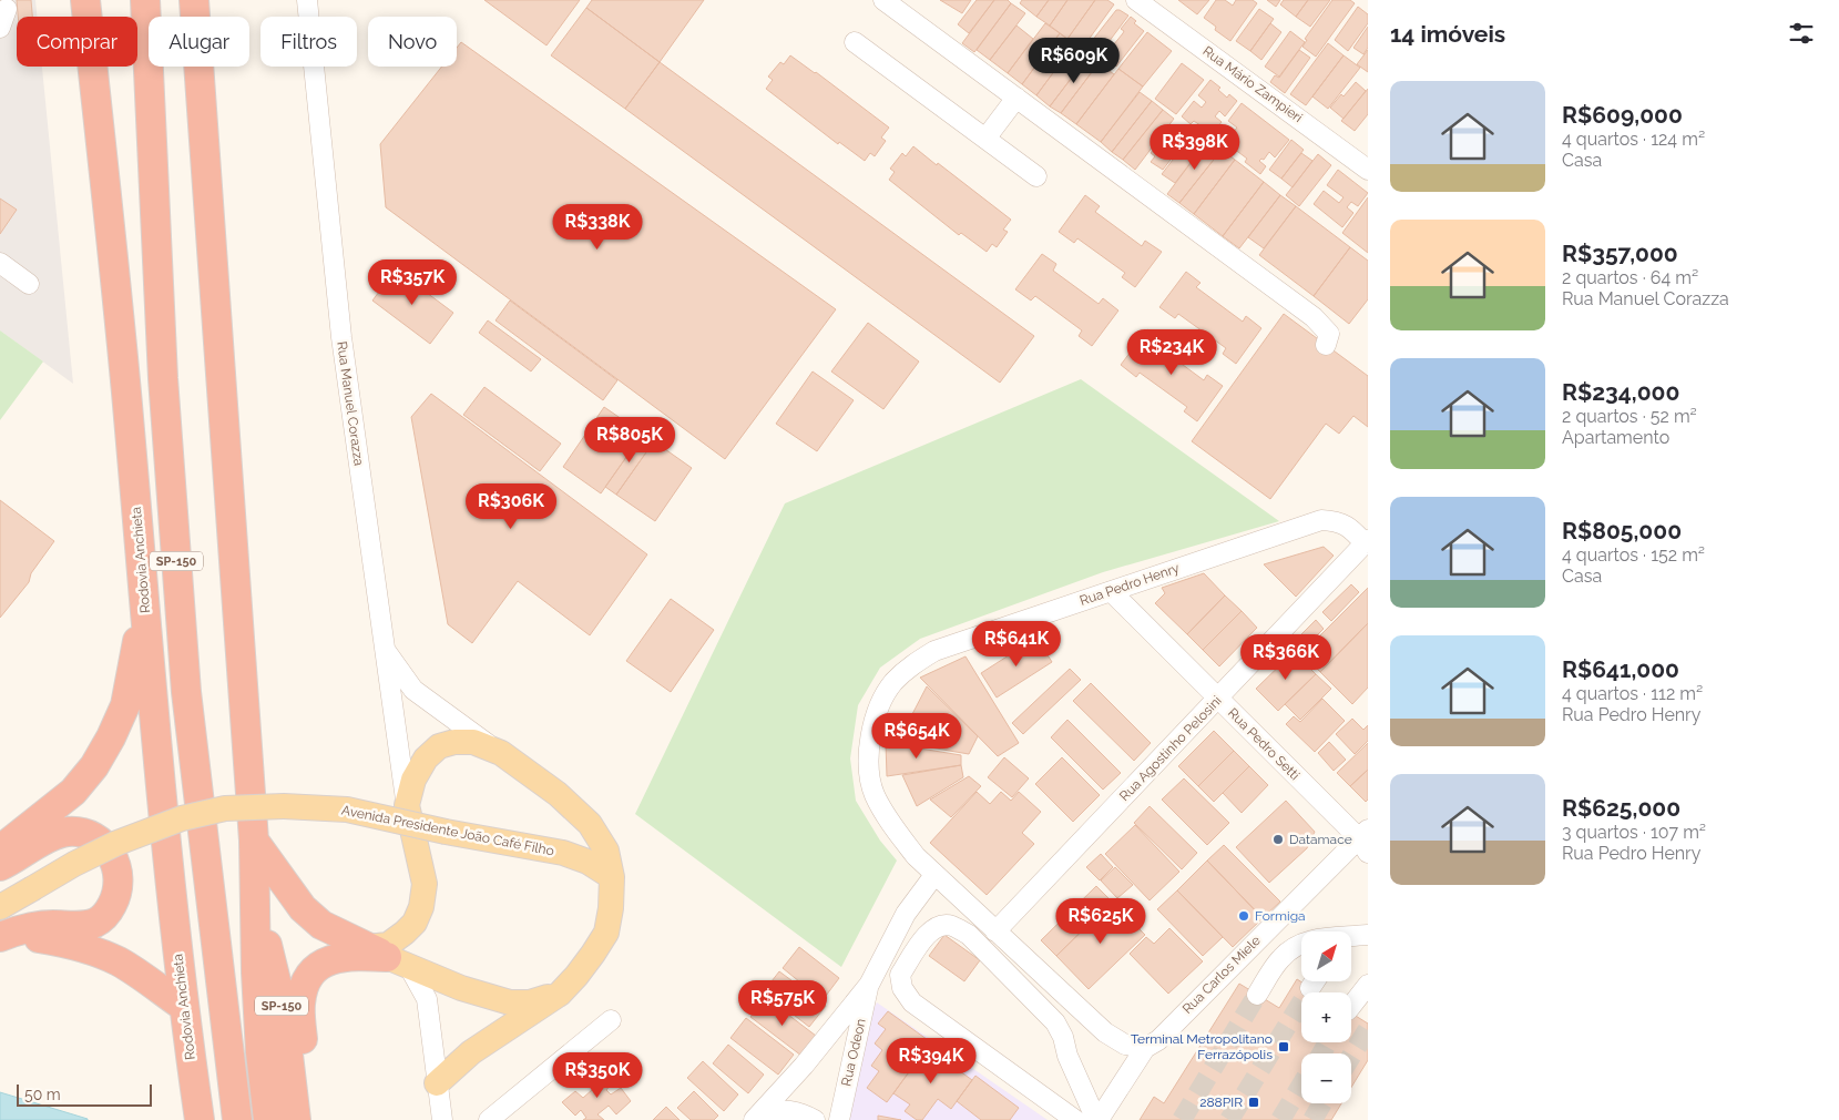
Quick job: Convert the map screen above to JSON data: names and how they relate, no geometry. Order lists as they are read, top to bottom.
{
  "streets": {
    "highway": ["Rodovia Anchieta", "SP-150"],
    "main road": ["Avenida Presidente João Café Filho"],
    "street": [
      "Rua Mário Zampieri",
      "Rua Manuel Corazza",
      "Rua Pedro Henry",
      "Rua Pedro Setti",
      "Rua Agostinho Pelosini",
      "Rua Carlos Miele",
      "Rua Odeon"
    ]
  },
  "crossings": [
    ["Rua Pedro Henry", "Rua Pedro Setti"],
    ["Rua Pedro Henry", "Rua Agostinho Pelosini"],
    ["Rua Pedro Henry", "Rua Carlos Miele"],
    ["Rua Pedro Setti", "Rua Agostinho Pelosini"],
    ["Rua Pedro Setti", "Rua Carlos Miele"]
  ],
  "places": {
    "other": ["Datamace", "Formiga"],
    "transit": ["Terminal Metropolitano Ferrazópolis", "288PIR"]
  },
  "scale_bar": "50 m",
  "north": "top right",
  "page": {
    "heading": "14 imóveis",
    "chip": [
      "Comprar",
      "Alugar",
      "Filtros",
      "Novo"
    ],
    "price": [
      "R$609K",
      "R$398K",
      "R$338K",
      "R$357K",
      "R$234K",
      "R$805K",
      "R$306K",
      "R$641K",
      "R$366K",
      "R$654K",
      "R$625K",
      "R$575K",
      "R$394K",
      "R$350K"
    ],
    "list": [
      {
        "name": "R$609,000",
        "note": "4 quartos · 124 m² · Casa"
      },
      {
        "name": "R$357,000",
        "note": "2 quartos · 64 m² · Rua Manuel Corazza"
      },
      {
        "name": "R$234,000",
        "note": "2 quartos · 52 m² · Apartamento"
      },
      {
        "name": "R$805,000",
        "note": "4 quartos · 152 m² · Casa"
      },
      {
        "name": "R$641,000",
        "note": "4 quartos · 112 m² · Rua Pedro Henry"
      },
      {
        "name": "R$625,000",
        "note": "3 quartos · 107 m² · Rua Pedro Henry"
      }
    ],
    "map_buttons": ["+", "−"],
    "scale": "50 m"
  }
}
